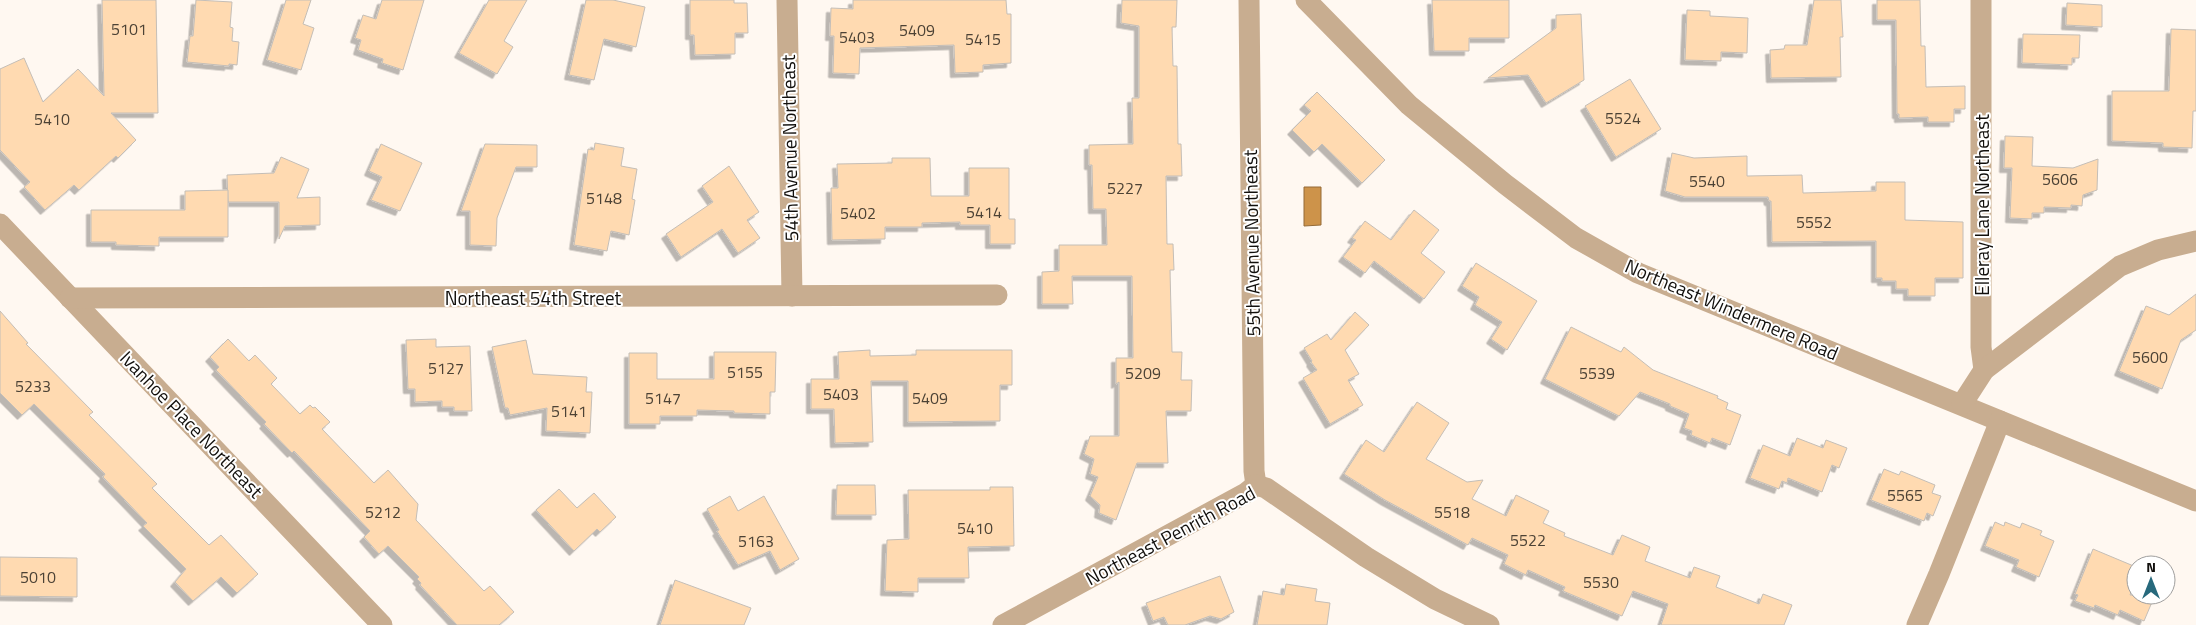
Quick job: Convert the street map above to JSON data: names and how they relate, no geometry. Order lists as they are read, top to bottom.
{
  "streets": {
    "street": [
      "54th Avenue Northeast",
      "Elleray Lane Northeast",
      "55th Avenue Northeast",
      "Northeast 54th Street",
      "Northeast Windermere Road",
      "Ivanhoe Place Northeast",
      "Northeast Penrith Road"
    ]
  },
  "crossings": [
    ["54th Avenue Northeast", "Northeast 54th Street"],
    ["55th Avenue Northeast", "Northeast Penrith Road"],
    ["Northeast 54th Street", "Ivanhoe Place Northeast"]
  ],
  "house_numbers": [
    "5101",
    "5409",
    "5403",
    "5415",
    "5524",
    "5410",
    "5606",
    "5540",
    "5227",
    "5148",
    "5414",
    "5402",
    "5552",
    "5600",
    "5127",
    "5155",
    "5209",
    "5539",
    "5233",
    "5403",
    "5147",
    "5409",
    "5141",
    "5565",
    "5212",
    "5518",
    "5410",
    "5522",
    "5163",
    "5010",
    "5530"
  ],
  "north": "top"
}
